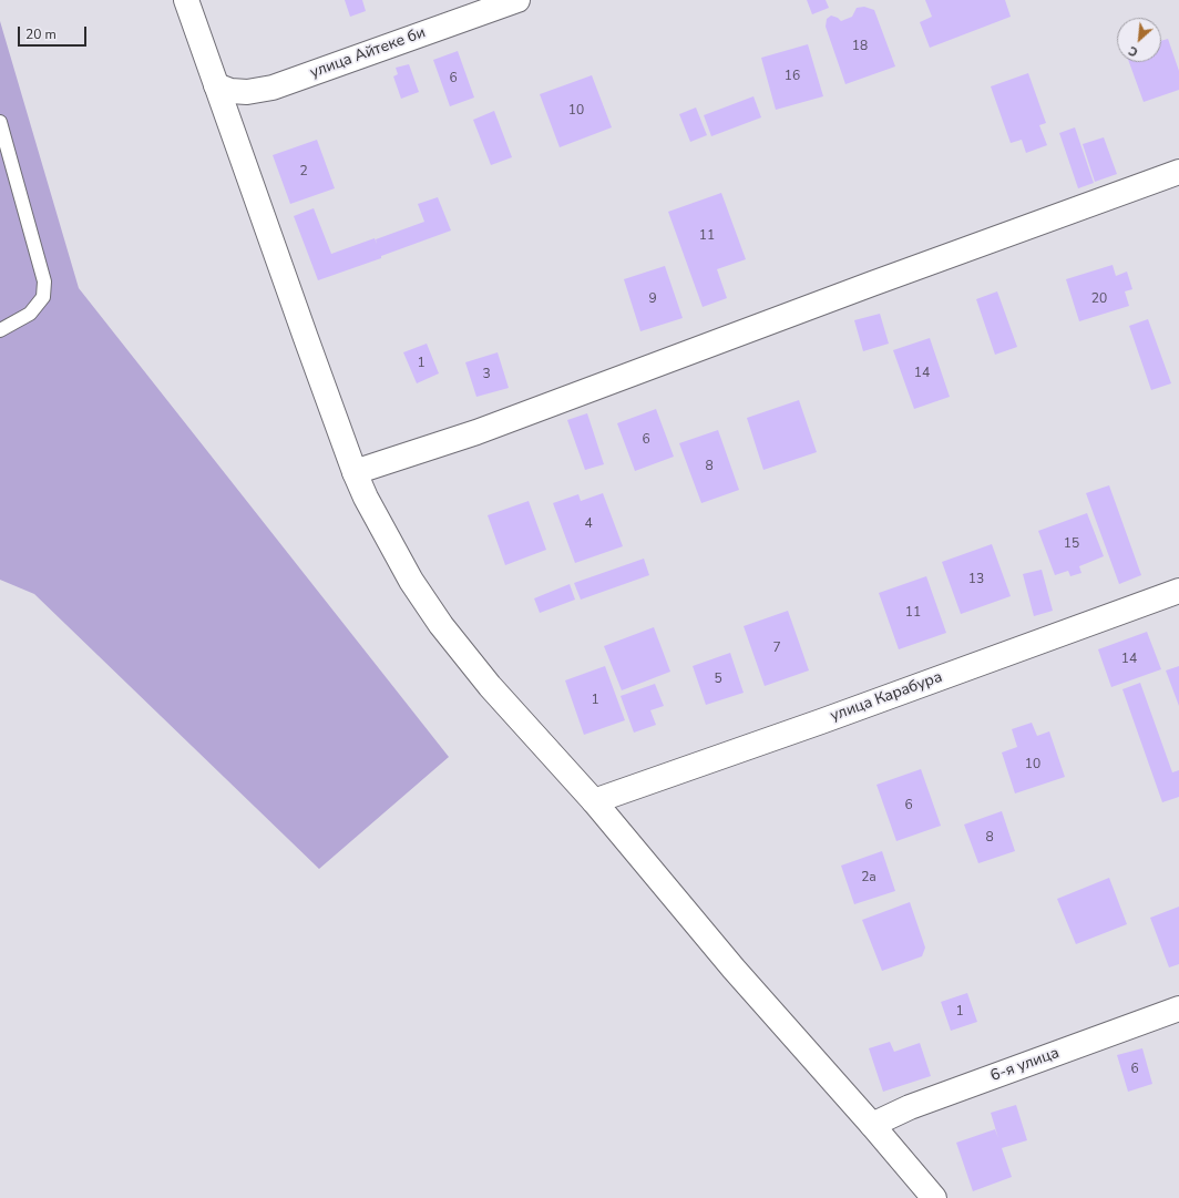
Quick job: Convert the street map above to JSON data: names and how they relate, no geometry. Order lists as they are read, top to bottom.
{
  "streets": {
    "street": ["улица Айтеке би", "улица Карабура", "6-я улица"]
  },
  "house_numbers": [
    "18",
    "16",
    "6",
    "10",
    "2",
    "11",
    "9",
    "20",
    "1",
    "14",
    "3",
    "6",
    "8",
    "4",
    "15",
    "13",
    "11",
    "7",
    "14",
    "5",
    "1",
    "10",
    "6",
    "8",
    "2а",
    "1",
    "6"
  ],
  "scale_bar": "20 m",
  "north": "bottom left"
}
